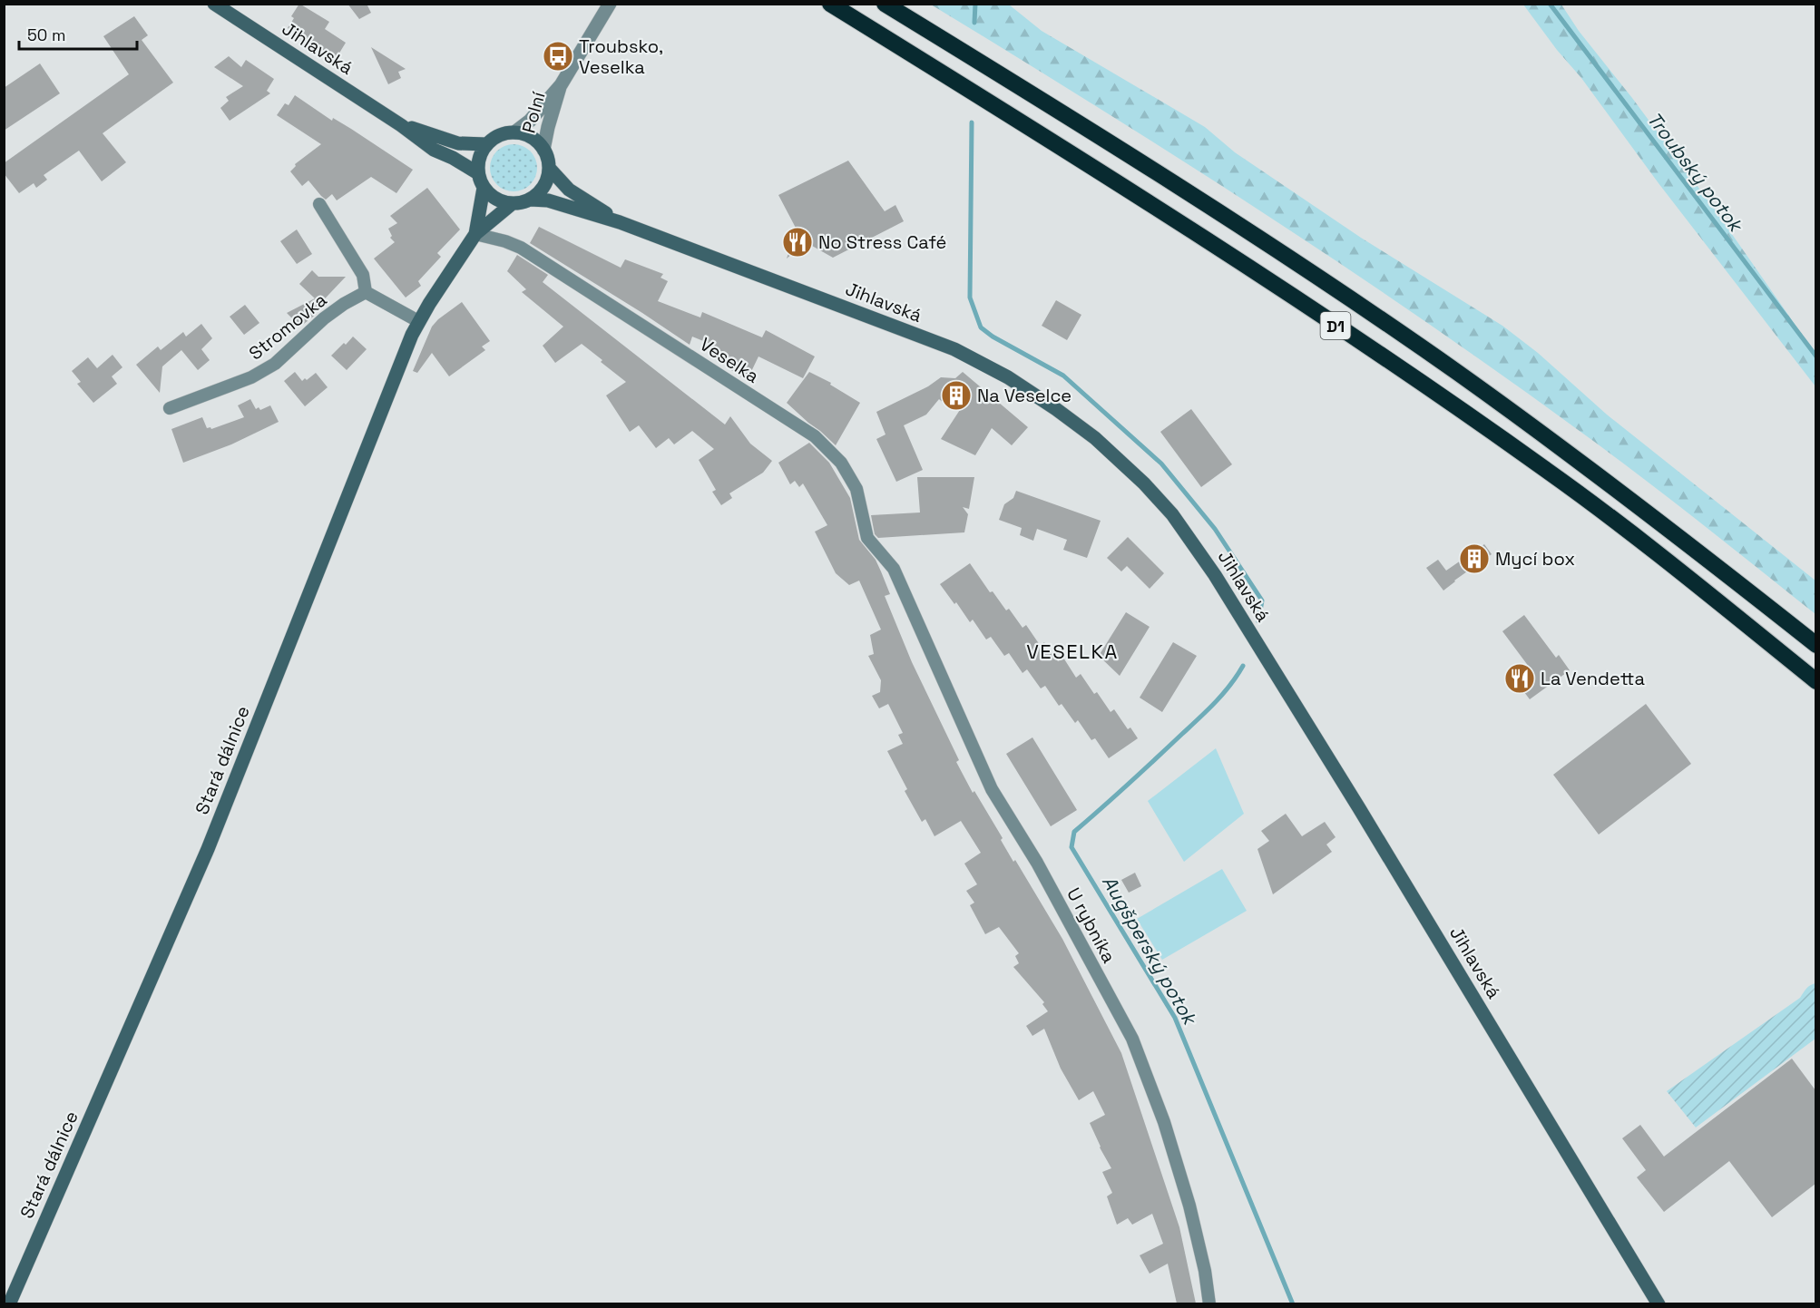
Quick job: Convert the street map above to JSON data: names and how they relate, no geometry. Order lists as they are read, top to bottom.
{
  "streets": {
    "highway": ["D1"],
    "main road": ["Jihlavská", "Stará dálnice"],
    "street": [
      "Polní",
      "Stromovka",
      "Veselka",
      "U rybníka"
    ]
  },
  "crossings": [
    ["Jihlavská", "Polní"],
    ["Jihlavská", "Stará dálnice"],
    ["Polní", "Stará dálnice"],
    ["Veselka", "Stará dálnice"],
    ["Veselka", "U rybníka"]
  ],
  "districts": ["VESELKA"],
  "water": ["Troubský potok", "Augšperský potok"],
  "places": {
    "bus stop": ["Troubsko, Veselka"],
    "restaurant": ["No Stress Café", "La Vendetta"],
    "building": ["Na Veselce", "Mycí box"]
  },
  "scale_bar": "50 m"
}
